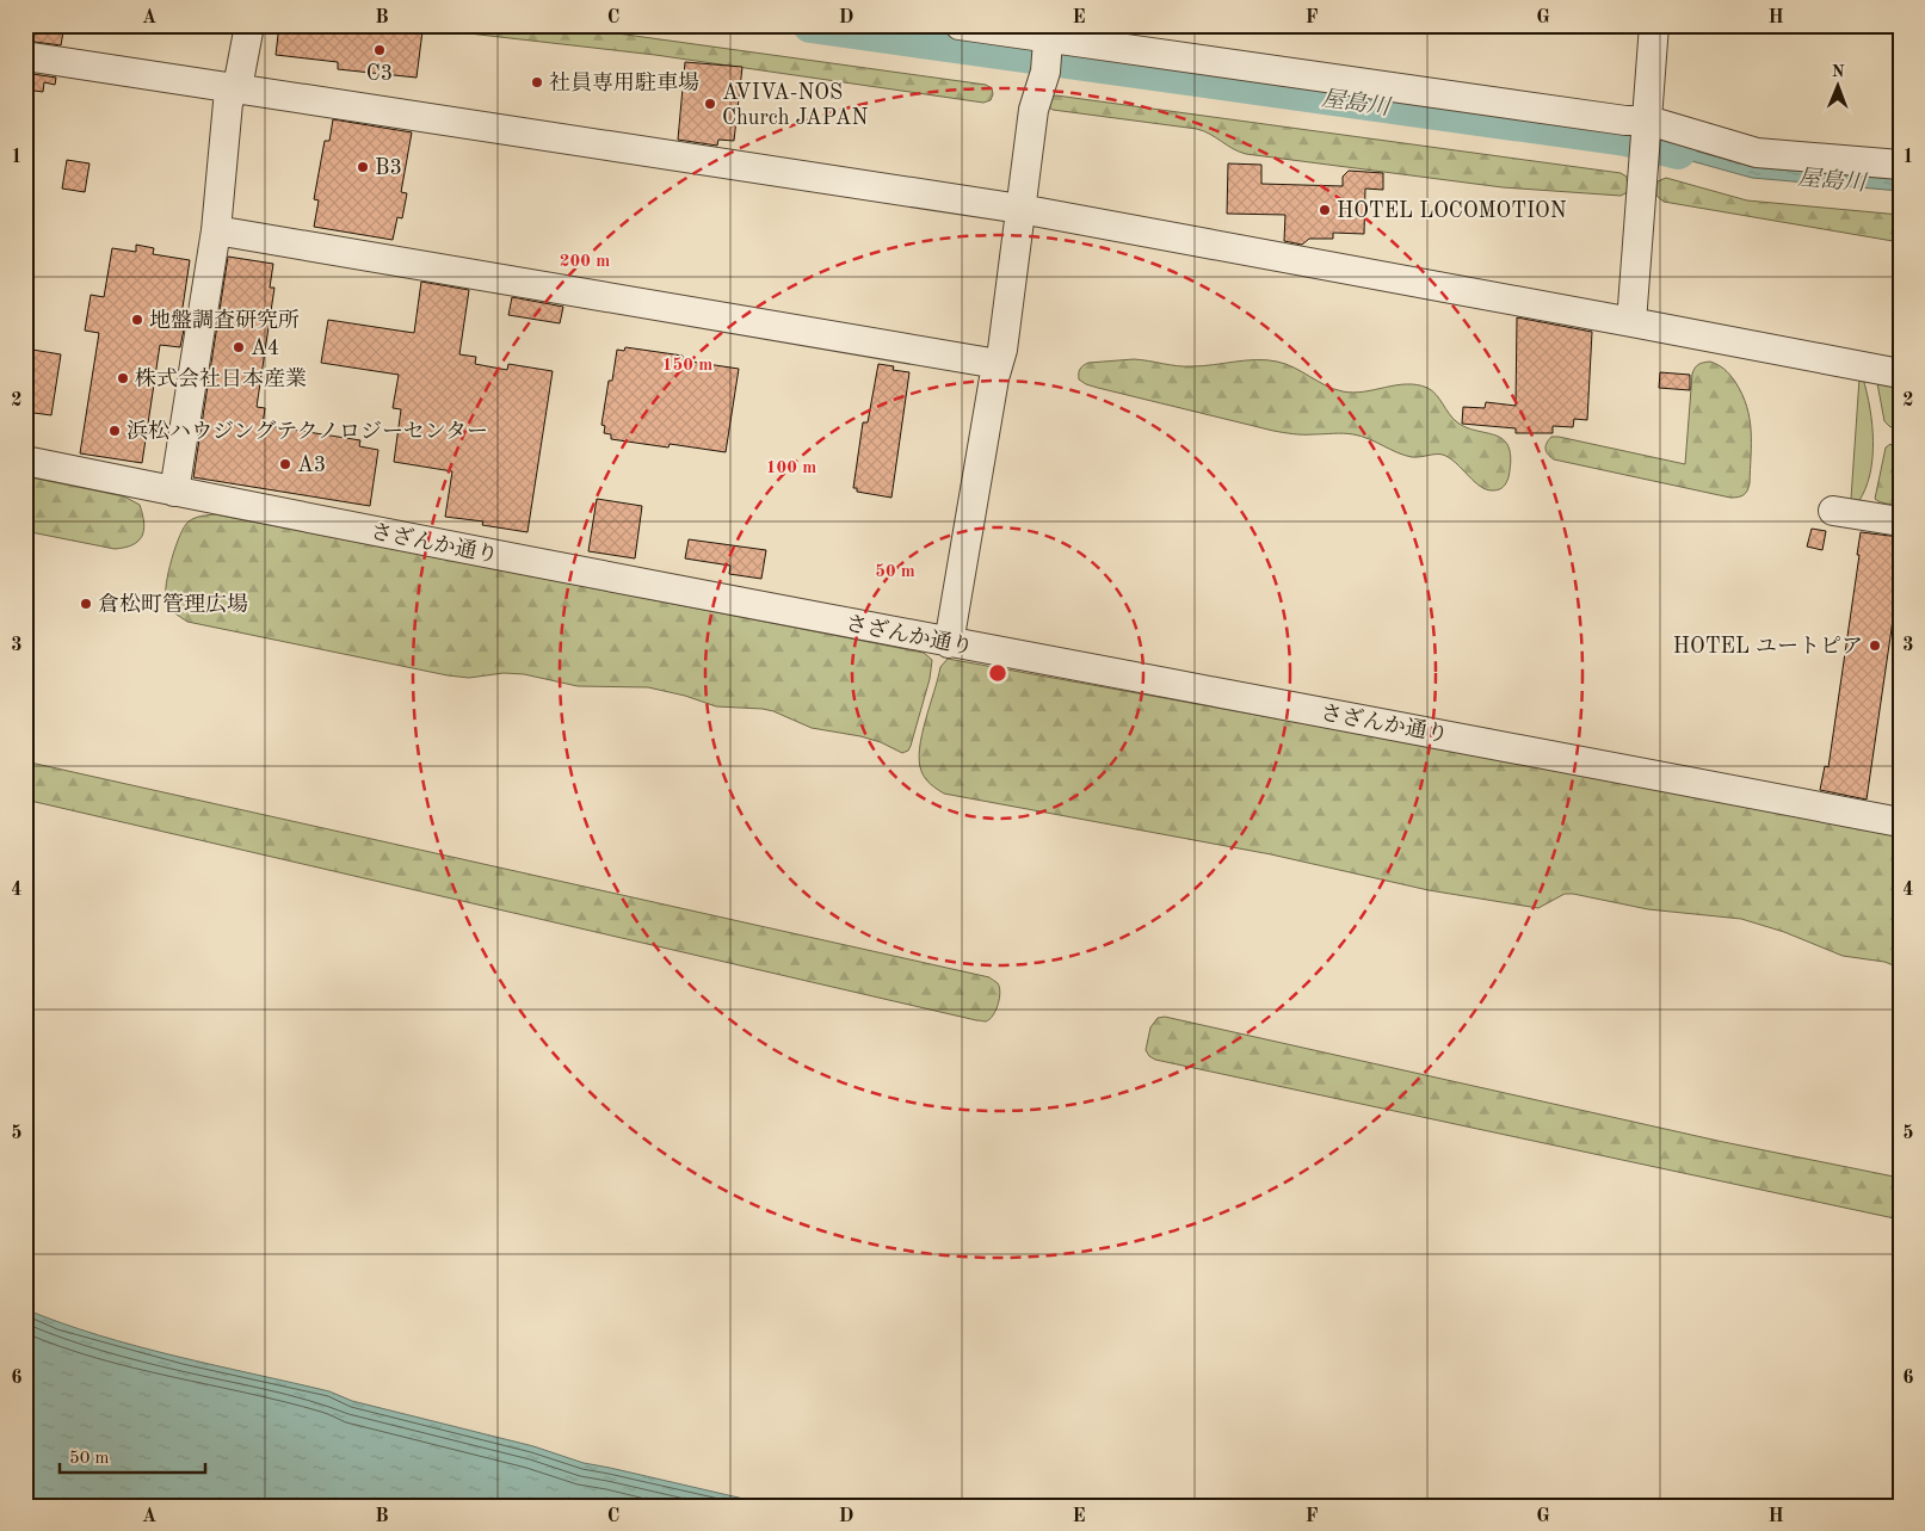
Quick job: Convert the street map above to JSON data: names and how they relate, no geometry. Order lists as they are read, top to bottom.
{
  "streets": {
    "street": ["さざんか通り"]
  },
  "water": ["屋島川"],
  "places": [
    "C3",
    "社員専用駐車場",
    "AVIVA-NOS Church JAPAN",
    "B3",
    "HOTEL LOCOMOTION",
    "地盤調査研究所",
    "A4",
    "株式会社日本産業",
    "浜松ハウジングテクノロジーセンター",
    "A3",
    "倉松町管理広場",
    "HOTEL ユートピア"
  ],
  "scale_bar": "50 m",
  "north": "top",
  "grid": {
    "columns": [
      "A",
      "B",
      "C",
      "D",
      "E",
      "F",
      "G",
      "H"
    ],
    "rows": [
      "1",
      "2",
      "3",
      "4",
      "5",
      "6"
    ]
  },
  "rings": [
    "200 m",
    "150 m",
    "100 m",
    "50 m"
  ]
}
